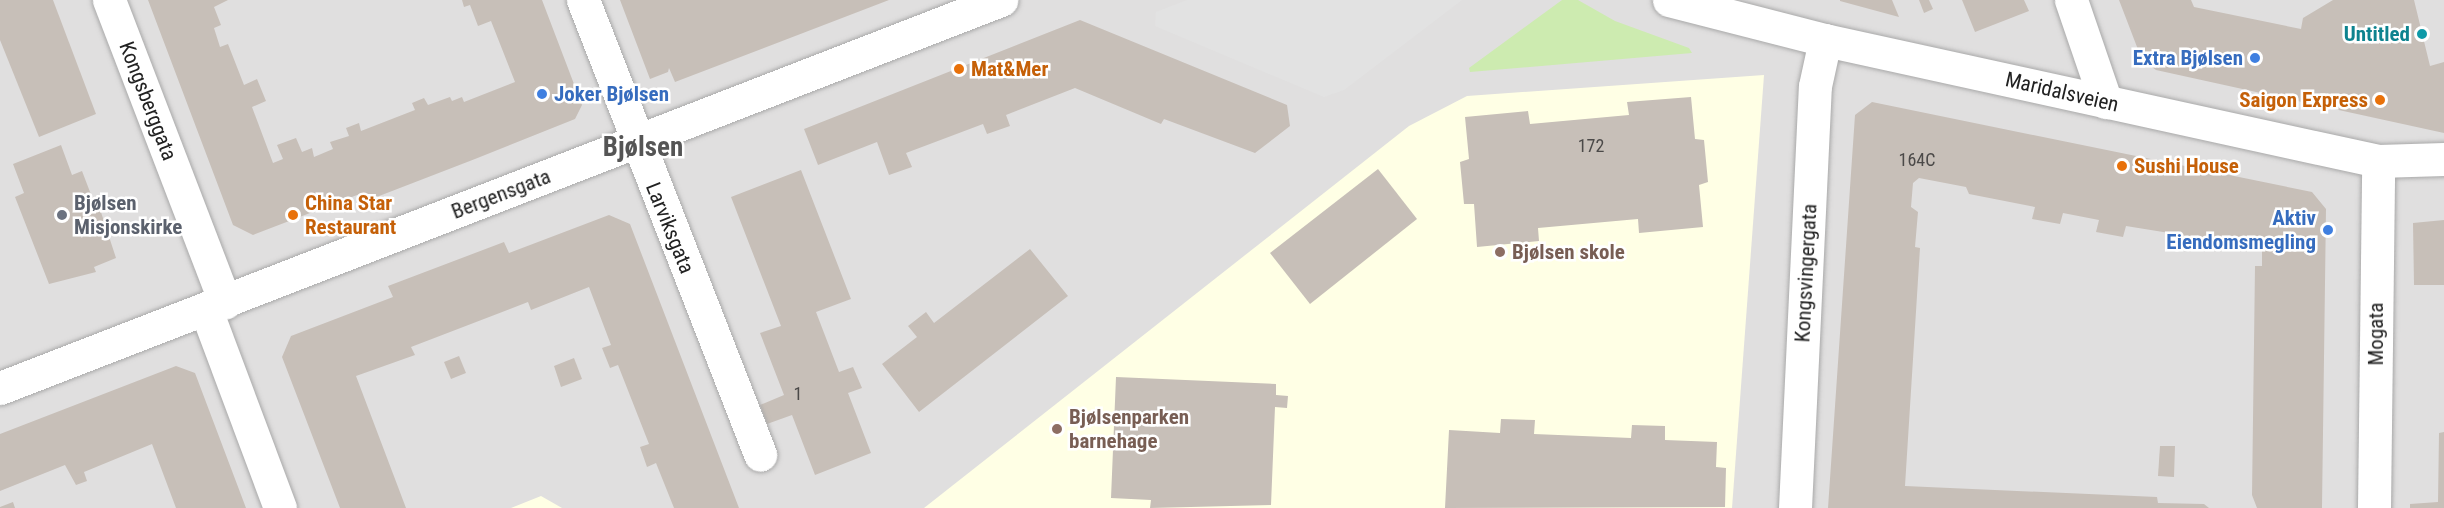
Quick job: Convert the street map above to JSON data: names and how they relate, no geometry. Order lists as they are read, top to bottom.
{
  "streets": {
    "street": [
      "Maridalsveien",
      "Kongsberggata",
      "Bergensgata",
      "Larviksgata",
      "Kongsvingergata",
      "Mogata"
    ]
  },
  "crossings": [
    ["Maridalsveien", "Kongsvingergata"],
    ["Maridalsveien", "Mogata"],
    ["Kongsberggata", "Bergensgata"],
    ["Bergensgata", "Larviksgata"]
  ],
  "districts": ["Bjølsen"],
  "places": [
    "Untitled",
    "Extra Bjølsen",
    "Mat&Mer",
    "Joker Bjølsen",
    "Saigon Express",
    "Sushi House",
    "Bjølsen Misjonskirke",
    "China Star Restaurant",
    "Aktiv Eiendomsmegling",
    "Bjølsen skole",
    "Bjølsenparken barnehage"
  ],
  "house_numbers": ["172", "164C", "1"]
}
